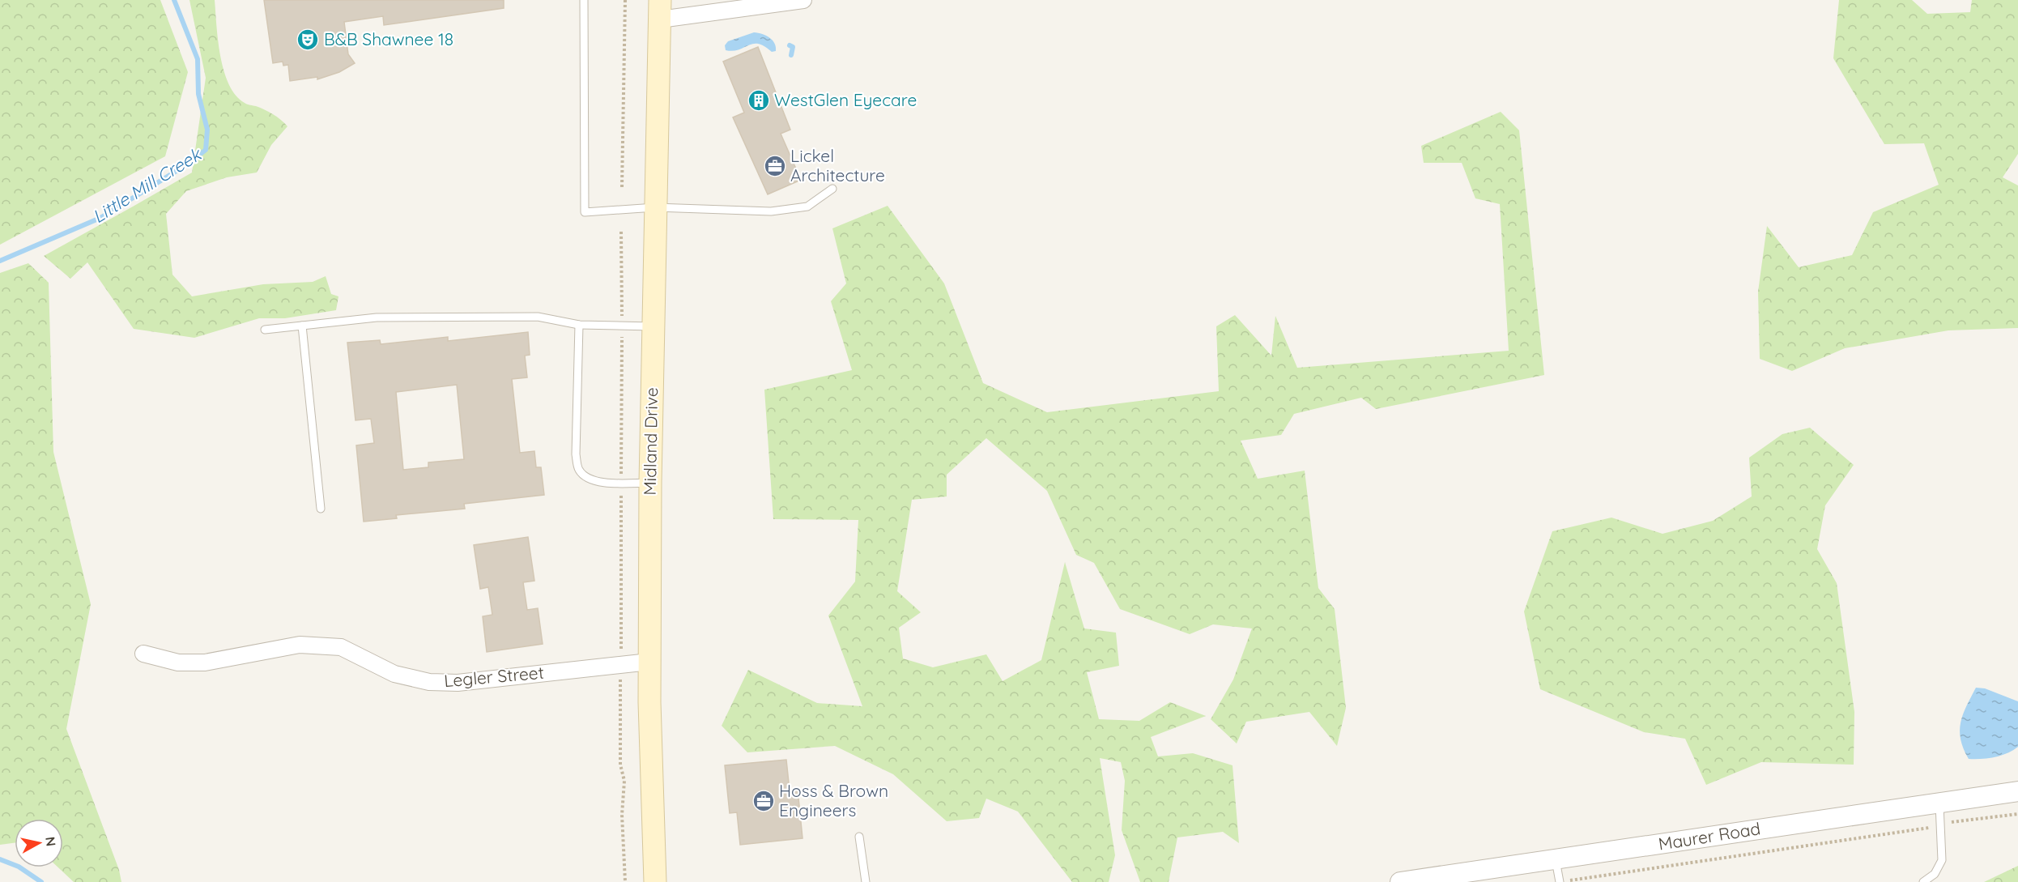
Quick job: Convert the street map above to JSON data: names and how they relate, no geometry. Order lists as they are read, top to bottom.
{
  "streets": {
    "main road": ["Midland Drive"],
    "street": ["Legler Street", "Maurer Road"]
  },
  "crossings": [
    ["Midland Drive", "Legler Street"]
  ],
  "water": ["Little Mill Creek"],
  "places": {
    "theatre": ["B&B Shawnee 18"],
    "building": ["WestGlen Eyecare"],
    "office": ["Lickel Architecture", "Hoss & Brown Engineers"]
  },
  "north": "right"
}
